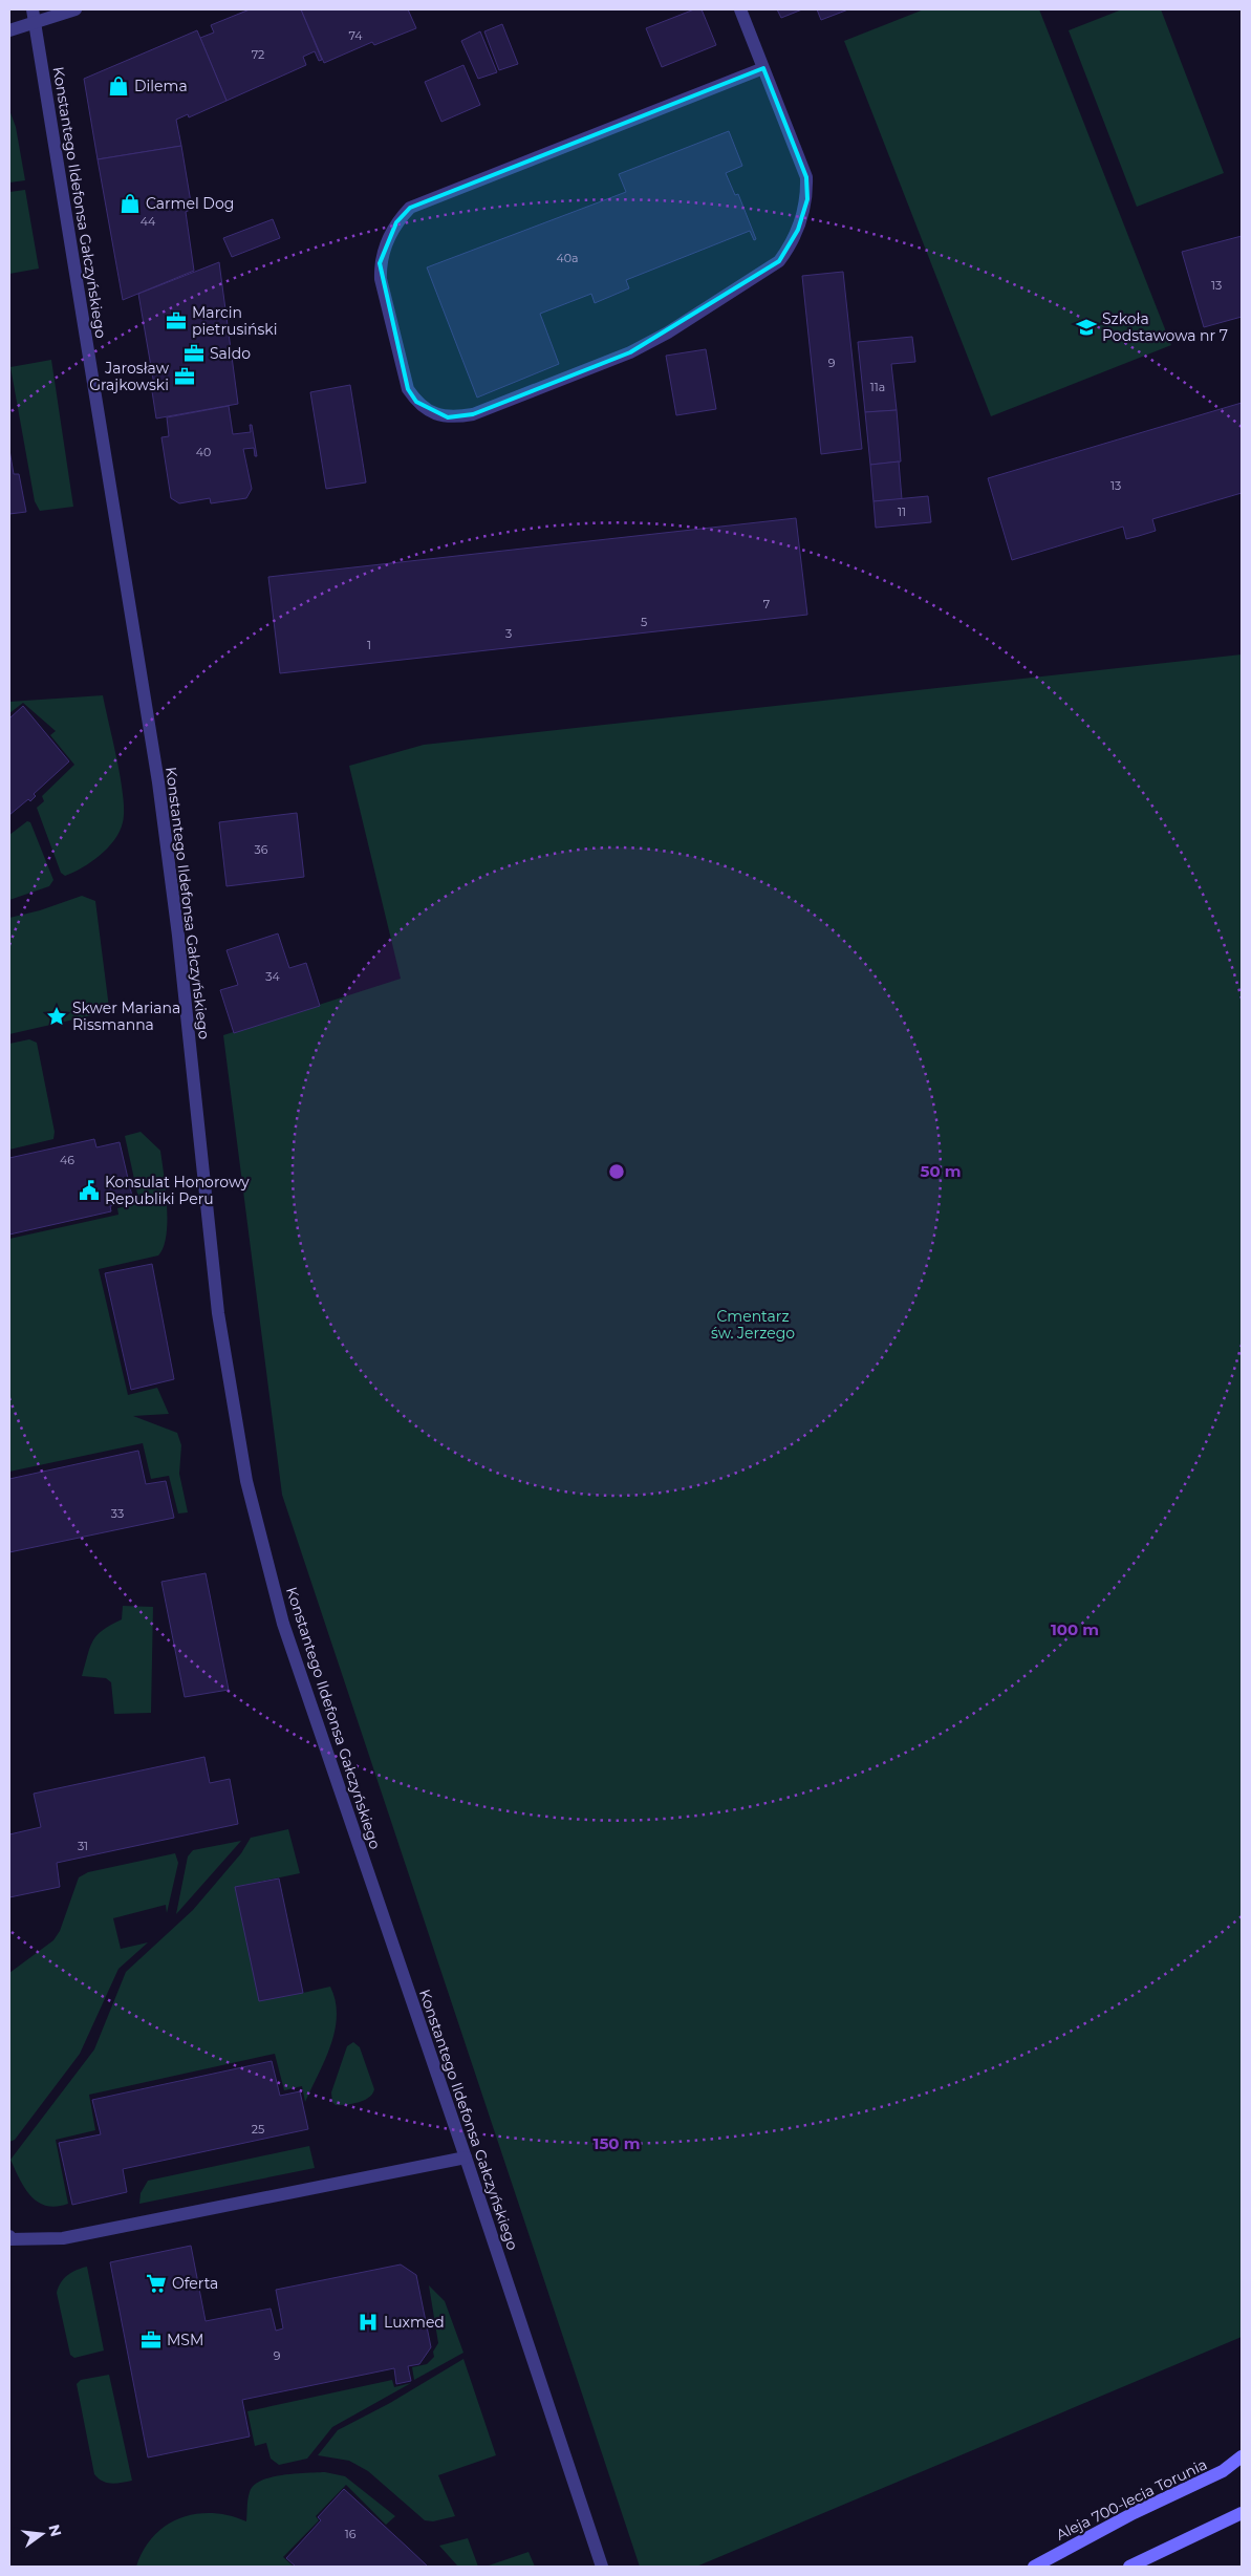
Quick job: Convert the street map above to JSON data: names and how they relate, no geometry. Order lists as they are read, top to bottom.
{
  "streets": {
    "main road": ["Aleja 700-lecia Torunia"],
    "street": ["Konstantego Ildefonsa Gałczyńskiego"]
  },
  "parks": ["Cmentarz św. Jerzego"],
  "places": {
    "shop": ["Dilema", "Carmel Dog"],
    "office": [
      "Marcin pietrusiński",
      "Saldo",
      "Jarosław Grajkowski",
      "MSM"
    ],
    "school or university": ["Szkoła Podstawowa nr 7"],
    "place": ["Skwer Mariana Rissmanna"],
    "public building": ["Konsulat Honorowy Republiki Peru"],
    "supermarket": ["Oferta"],
    "hospital": ["Luxmed"]
  },
  "house_numbers": [
    "74",
    "72",
    "44",
    "40a",
    "13",
    "9",
    "11a",
    "40",
    "13",
    "11",
    "7",
    "5",
    "3",
    "1",
    "36",
    "34",
    "46",
    "33",
    "31",
    "25",
    "9",
    "16"
  ],
  "north": "right",
  "rings": ["50 m", "100 m", "150 m"]
}
